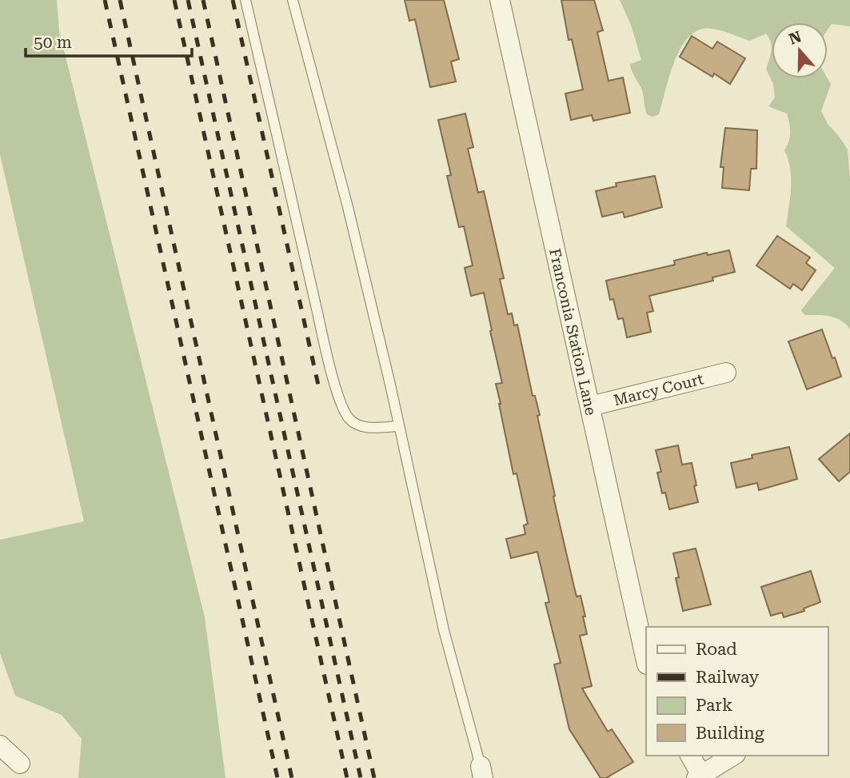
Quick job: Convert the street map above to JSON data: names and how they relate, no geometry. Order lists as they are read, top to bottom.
{
  "streets": {
    "street": ["Franconia Station Lane", "Marcy Court"]
  },
  "crossings": [
    ["Franconia Station Lane", "Marcy Court"]
  ],
  "legend": [
    "Road",
    "Railway",
    "Park",
    "Building"
  ],
  "scale_bar": "50 m",
  "north": "top"
}
